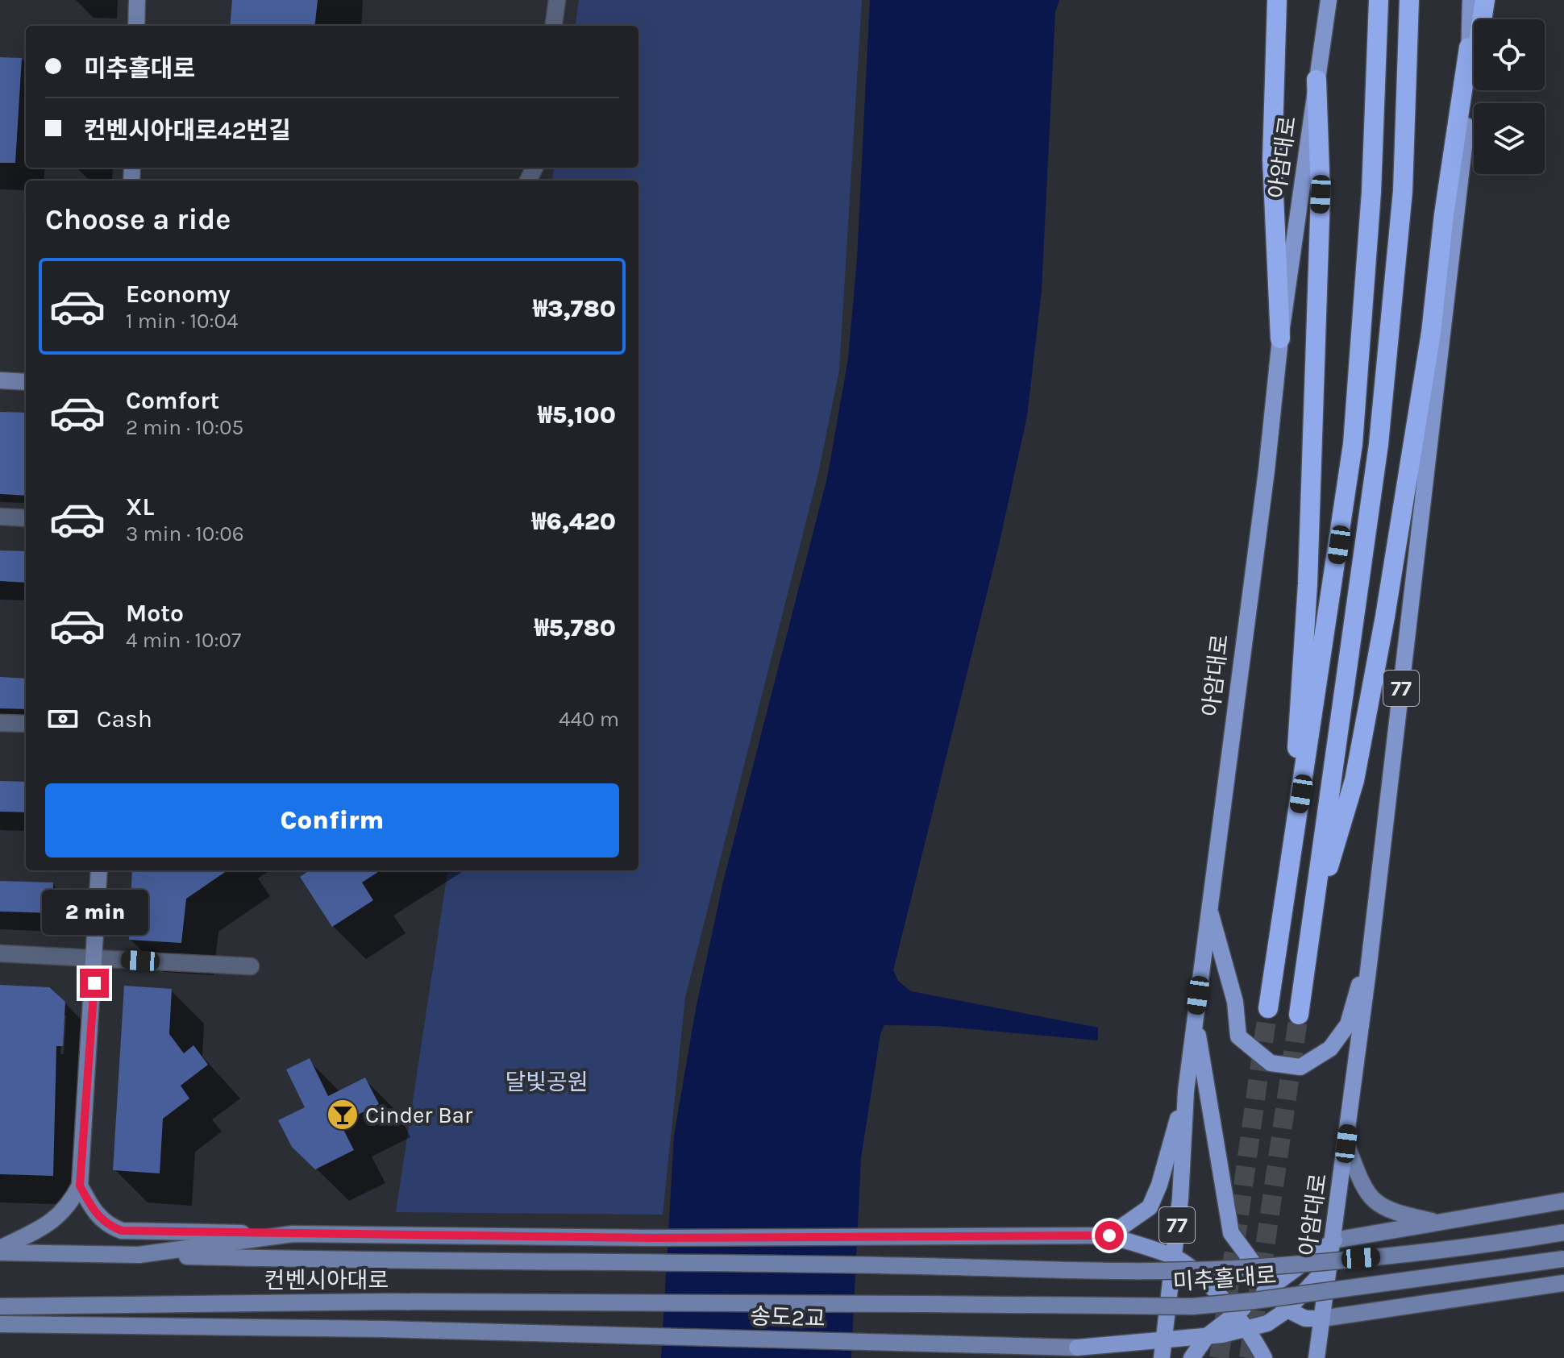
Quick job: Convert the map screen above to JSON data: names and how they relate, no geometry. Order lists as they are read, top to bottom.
{
  "streets": {
    "main road": [
      "아암대로",
      "77",
      "미추홀대로",
      "컨벤시아대로",
      "송도2교"
    ]
  },
  "crossings": [
    ["아암대로", "미추홀대로"],
    ["미추홀대로", "컨벤시아대로"],
    ["미추홀대로", "송도2교"],
    ["컨벤시아대로", "송도2교"]
  ],
  "parks": ["달빛공원"],
  "places": {
    "bar": ["Cinder Bar"]
  },
  "page": {
    "banner": ["미추홀대로", "컨벤시아대로42번길"],
    "heading": "Choose a ride",
    "list": [
      {
        "name": "Economy",
        "note": "1 min · 10:04",
        "value": "₩3,780"
      },
      {
        "name": "Comfort",
        "note": "2 min · 10:05",
        "value": "₩5,100"
      },
      {
        "name": "XL",
        "note": "3 min · 10:06",
        "value": "₩6,420"
      },
      {
        "name": "Moto",
        "note": "4 min · 10:07",
        "value": "₩5,780"
      }
    ],
    "pay": ["Cash", "440 m"],
    "buttons": "Confirm",
    "bubble": "2 min"
  }
}
